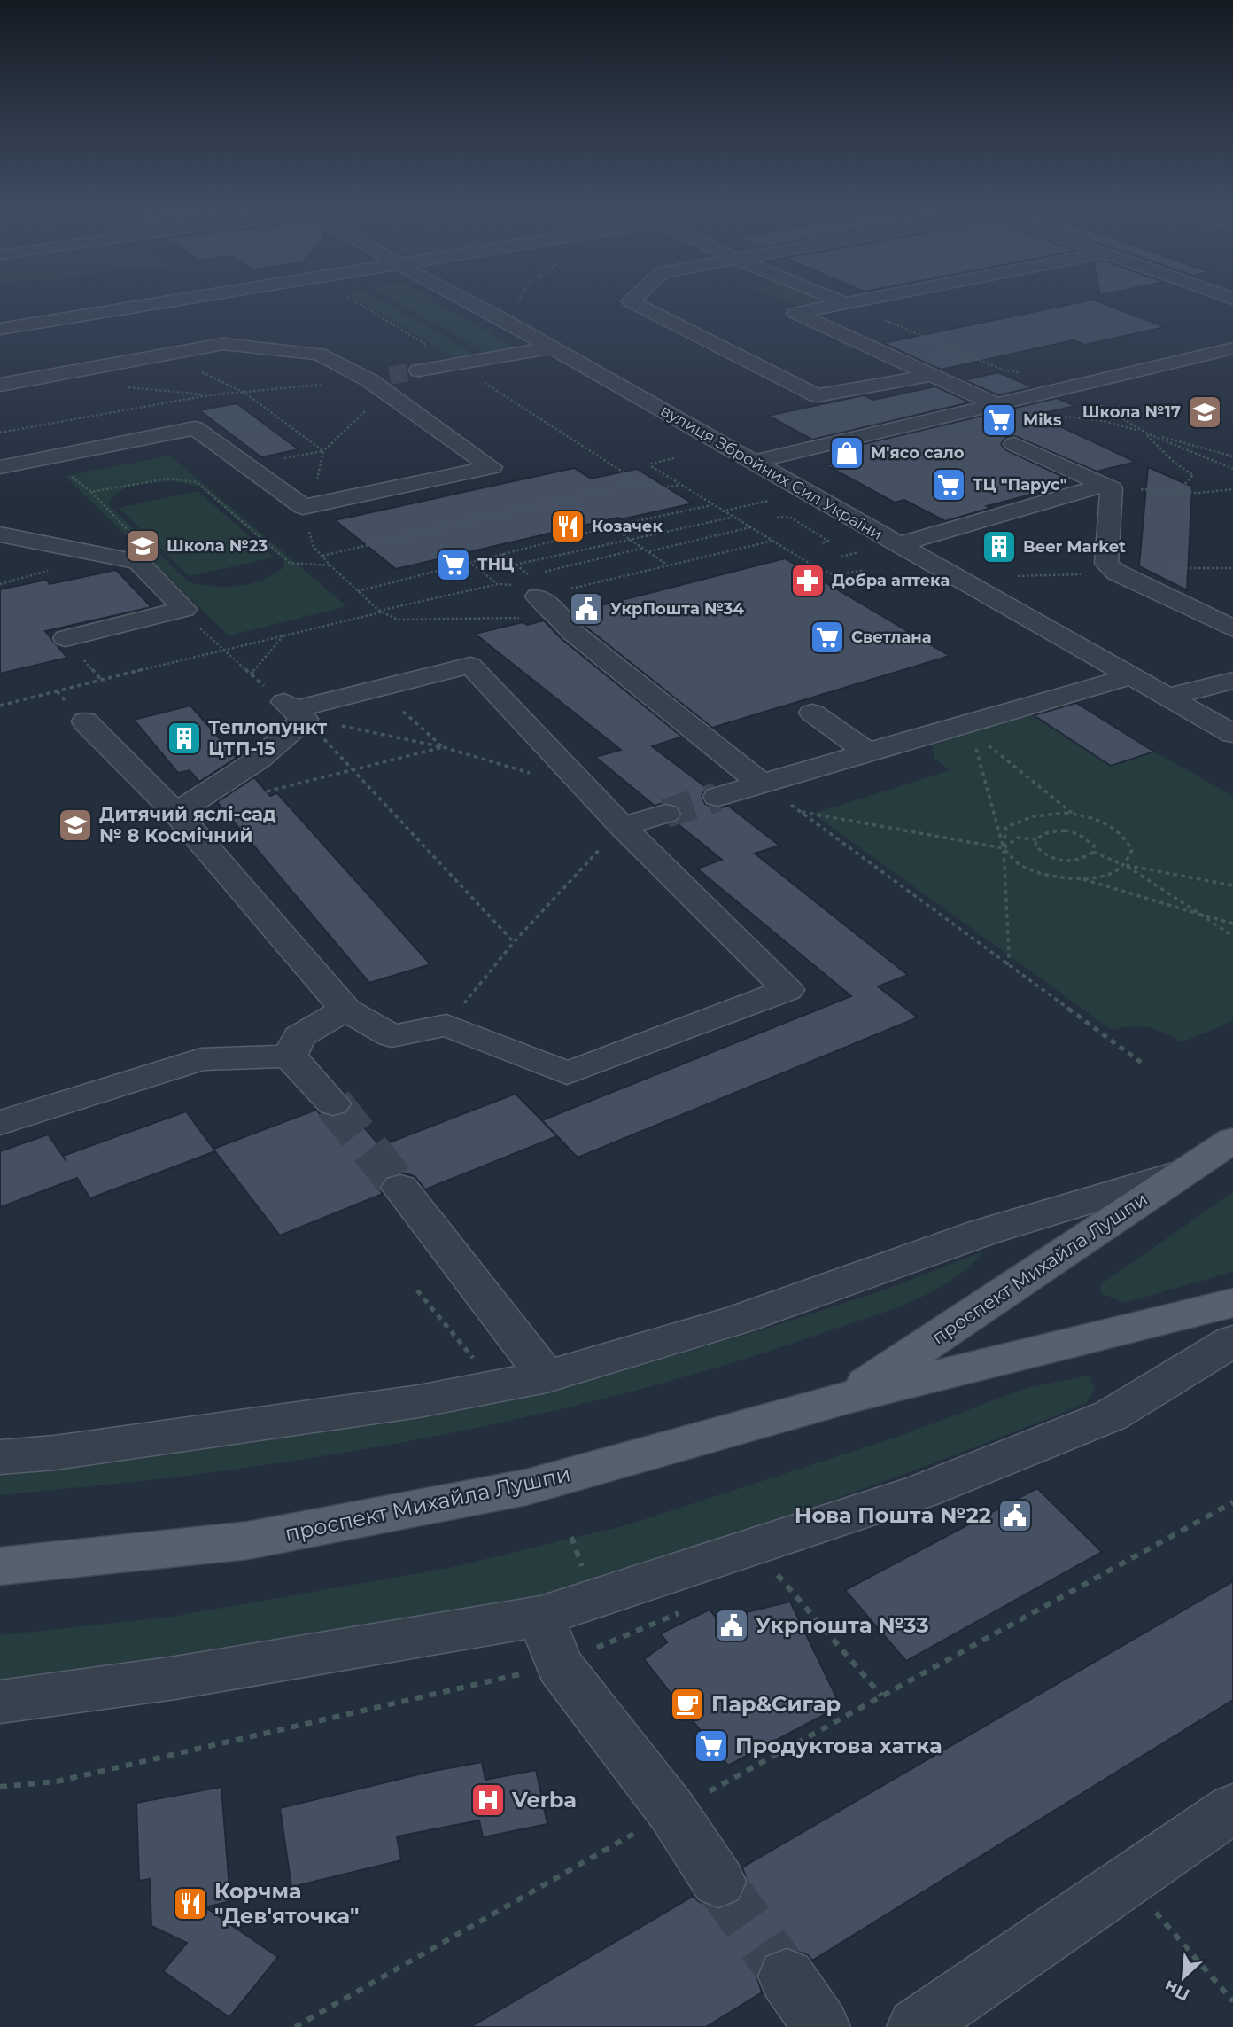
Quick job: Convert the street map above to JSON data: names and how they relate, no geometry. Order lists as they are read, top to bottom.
{
  "streets": {
    "main road": ["проспект Михайла Лушпи"],
    "street": ["вулиця Збройних Сил України"]
  },
  "places": {
    "school or university": ["Школа №17", "Школа №23", "Дитячий яслі-сад № 8 Космічний"],
    "supermarket": [
      "Miks",
      "ТЦ \"Парус\"",
      "ТНЦ",
      "Светлана",
      "Продуктова хатка"
    ],
    "shop": ["М'ясо сало"],
    "restaurant": ["Козачек", "Корчма \"Дев'яточка\""],
    "building": ["Beer Market", "Теплопункт ЦТП-15"],
    "pharmacy": ["Добра аптека"],
    "public building": ["УкрПошта №34", "Нова Пошта №22", "Укрпошта №33"],
    "cafe": ["Пар&Сигар"],
    "hospital": ["Verba"]
  },
  "north": "bottom left"
}
